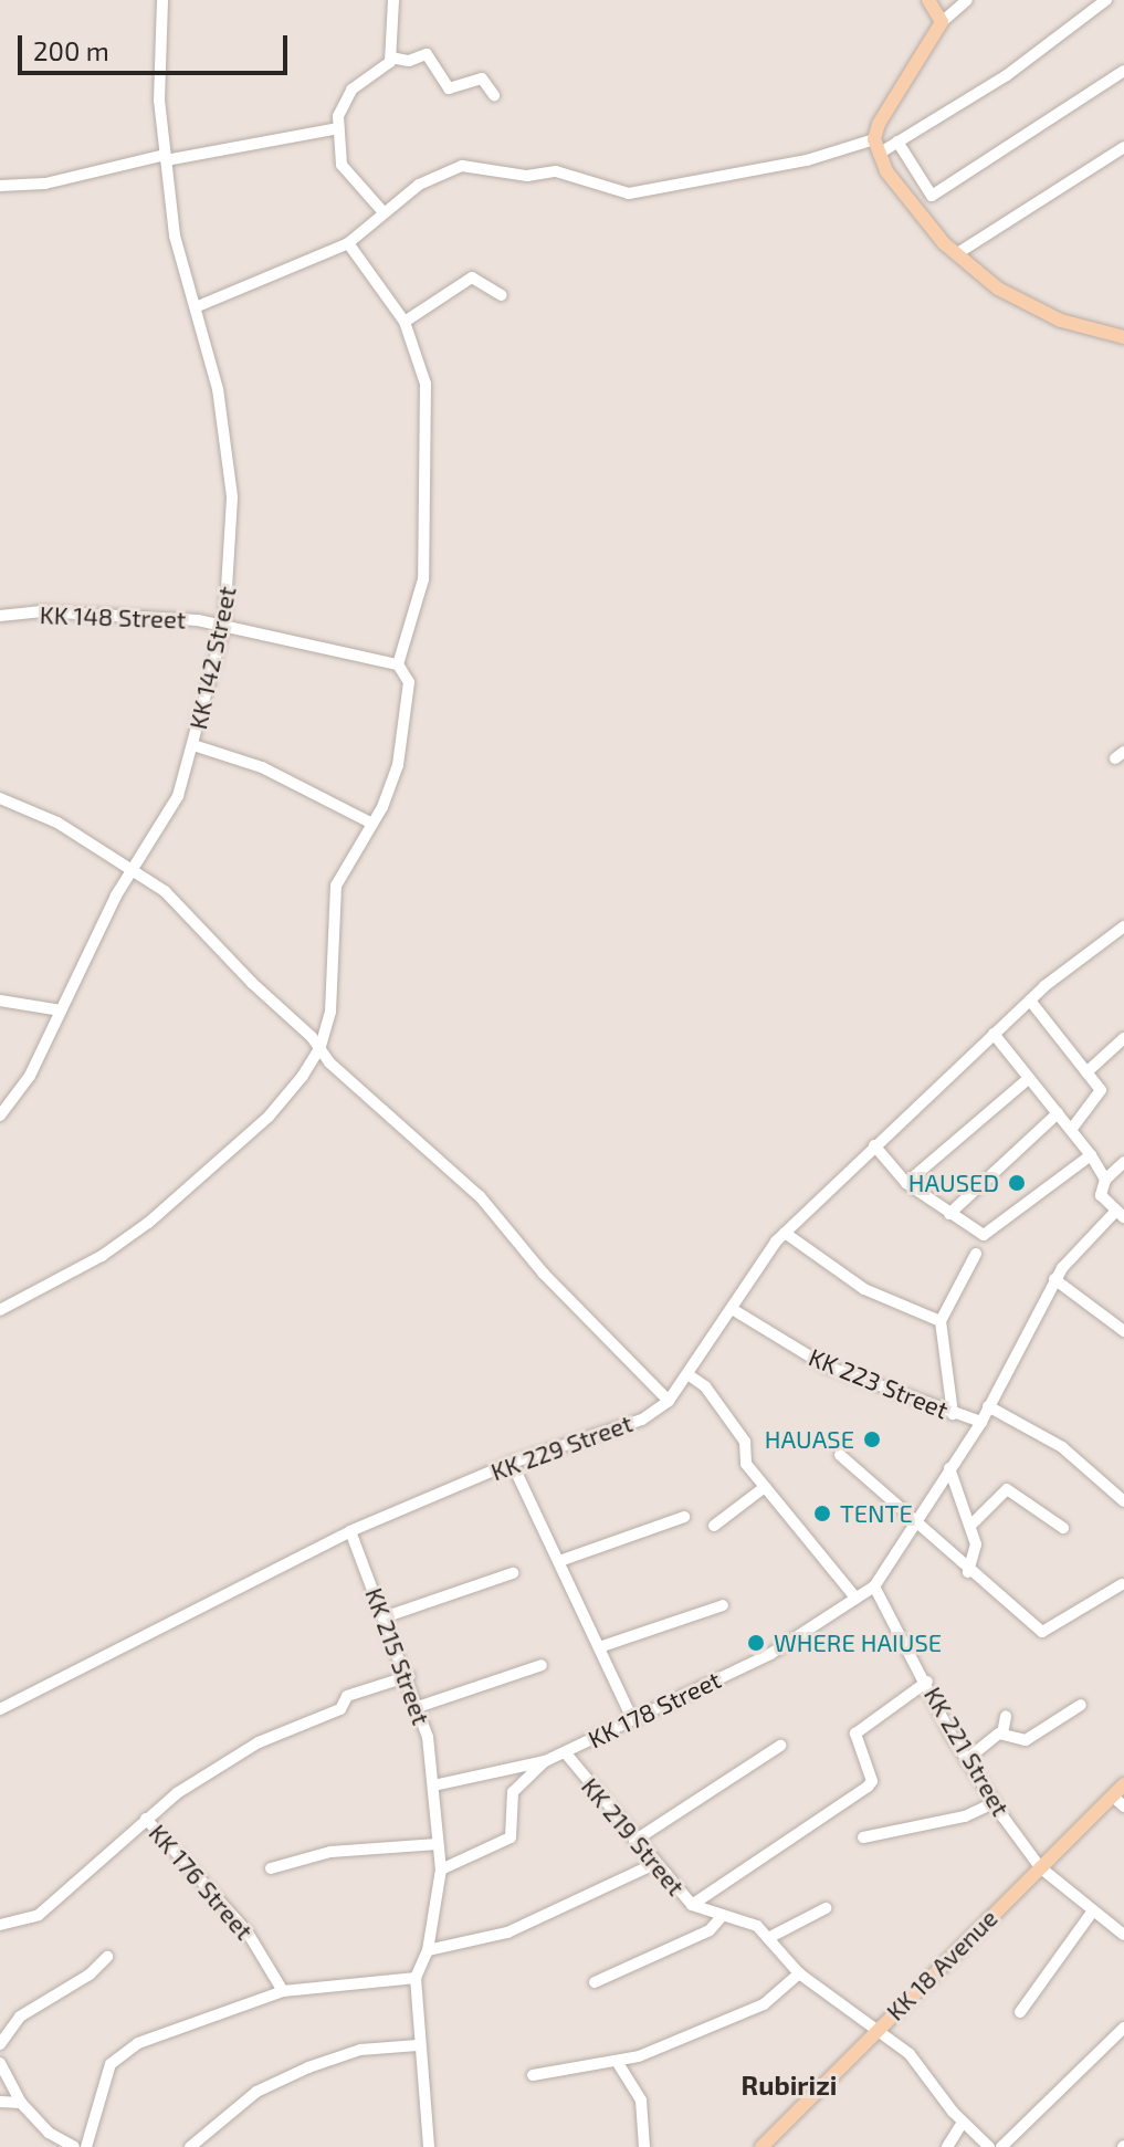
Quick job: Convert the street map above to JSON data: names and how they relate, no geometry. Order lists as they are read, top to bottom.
{
  "streets": {
    "main road": ["KK 18 Avenue"],
    "street": [
      "KK 148 Street",
      "KK 142 Street",
      "KK 223 Street",
      "KK 229 Street",
      "KK 215 Street",
      "KK 178 Street",
      "KK 221 Street",
      "KK 219 Street",
      "KK 176 Street"
    ]
  },
  "crossings": [
    ["KK 148 Street", "KK 142 Street"],
    ["KK 223 Street", "KK 229 Street"],
    ["KK 223 Street", "KK 178 Street"],
    ["KK 229 Street", "KK 215 Street"],
    ["KK 215 Street", "KK 178 Street"],
    ["KK 178 Street", "KK 221 Street"],
    ["KK 178 Street", "KK 219 Street"],
    ["KK 221 Street", "KK 18 Avenue"],
    ["KK 219 Street", "KK 18 Avenue"]
  ],
  "districts": ["Rubirizi"],
  "places": [
    "HAUSED",
    "HAUASE",
    "TENTE",
    "WHERE HAIUSE"
  ],
  "scale_bar": "200 m"
}
